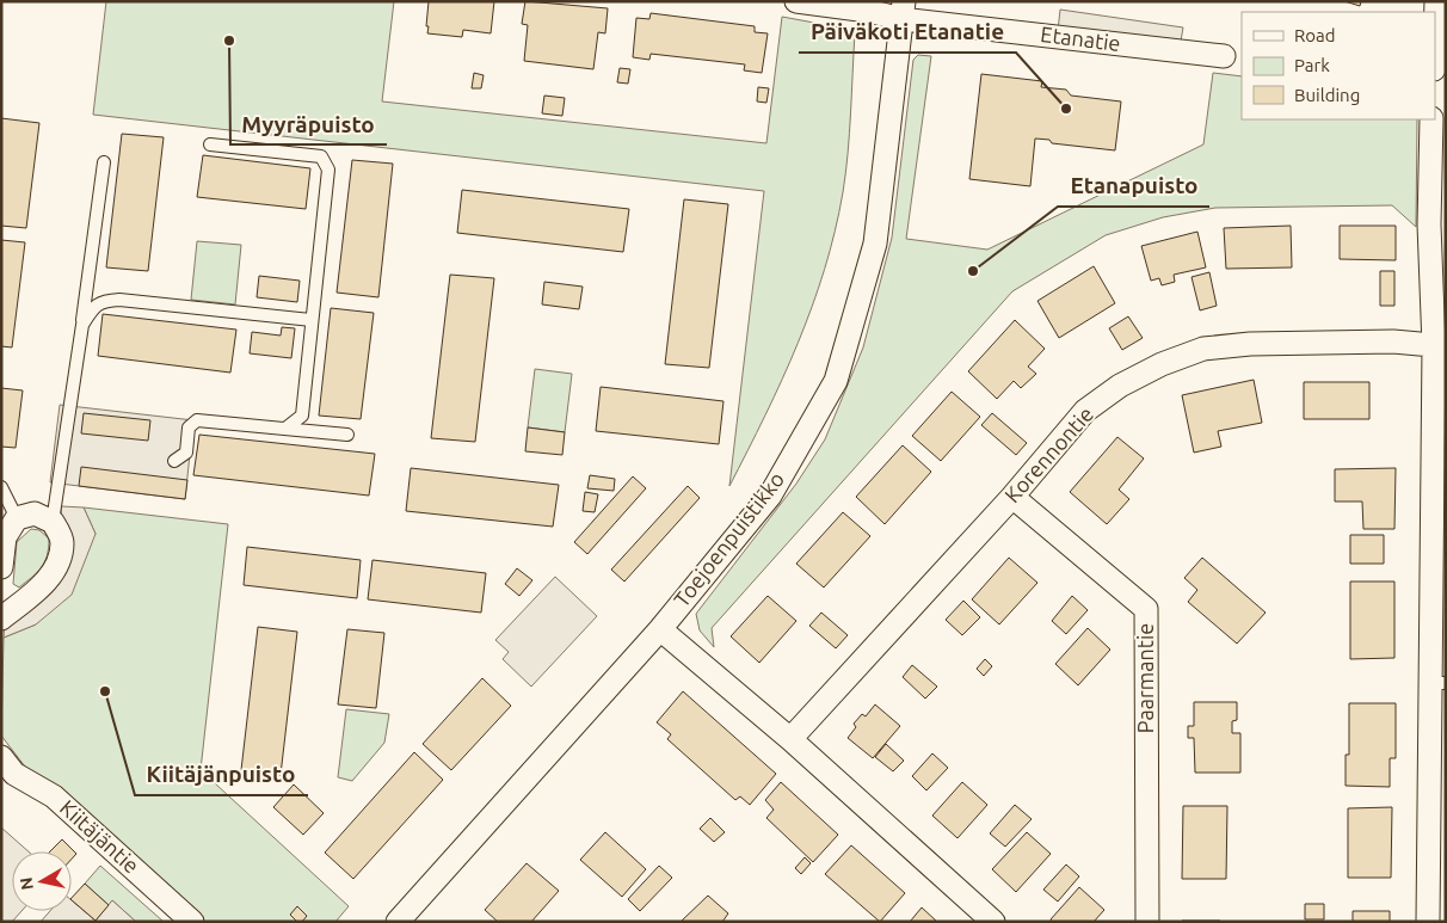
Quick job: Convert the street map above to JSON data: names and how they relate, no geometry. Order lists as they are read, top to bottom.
{
  "streets": {
    "street": [
      "Etanatie",
      "Korennontie",
      "Toejoenpuistikko",
      "Paarmantie",
      "Kiitäjäntie"
    ]
  },
  "crossings": [
    ["Etanatie", "Toejoenpuistikko"],
    ["Korennontie", "Paarmantie"]
  ],
  "places": [
    "Myyräpuisto",
    "Päiväkoti Etanatie",
    "Etanapuisto",
    "Kiitäjänpuisto"
  ],
  "legend": ["Road", "Park", "Building"],
  "north": "left"
}
